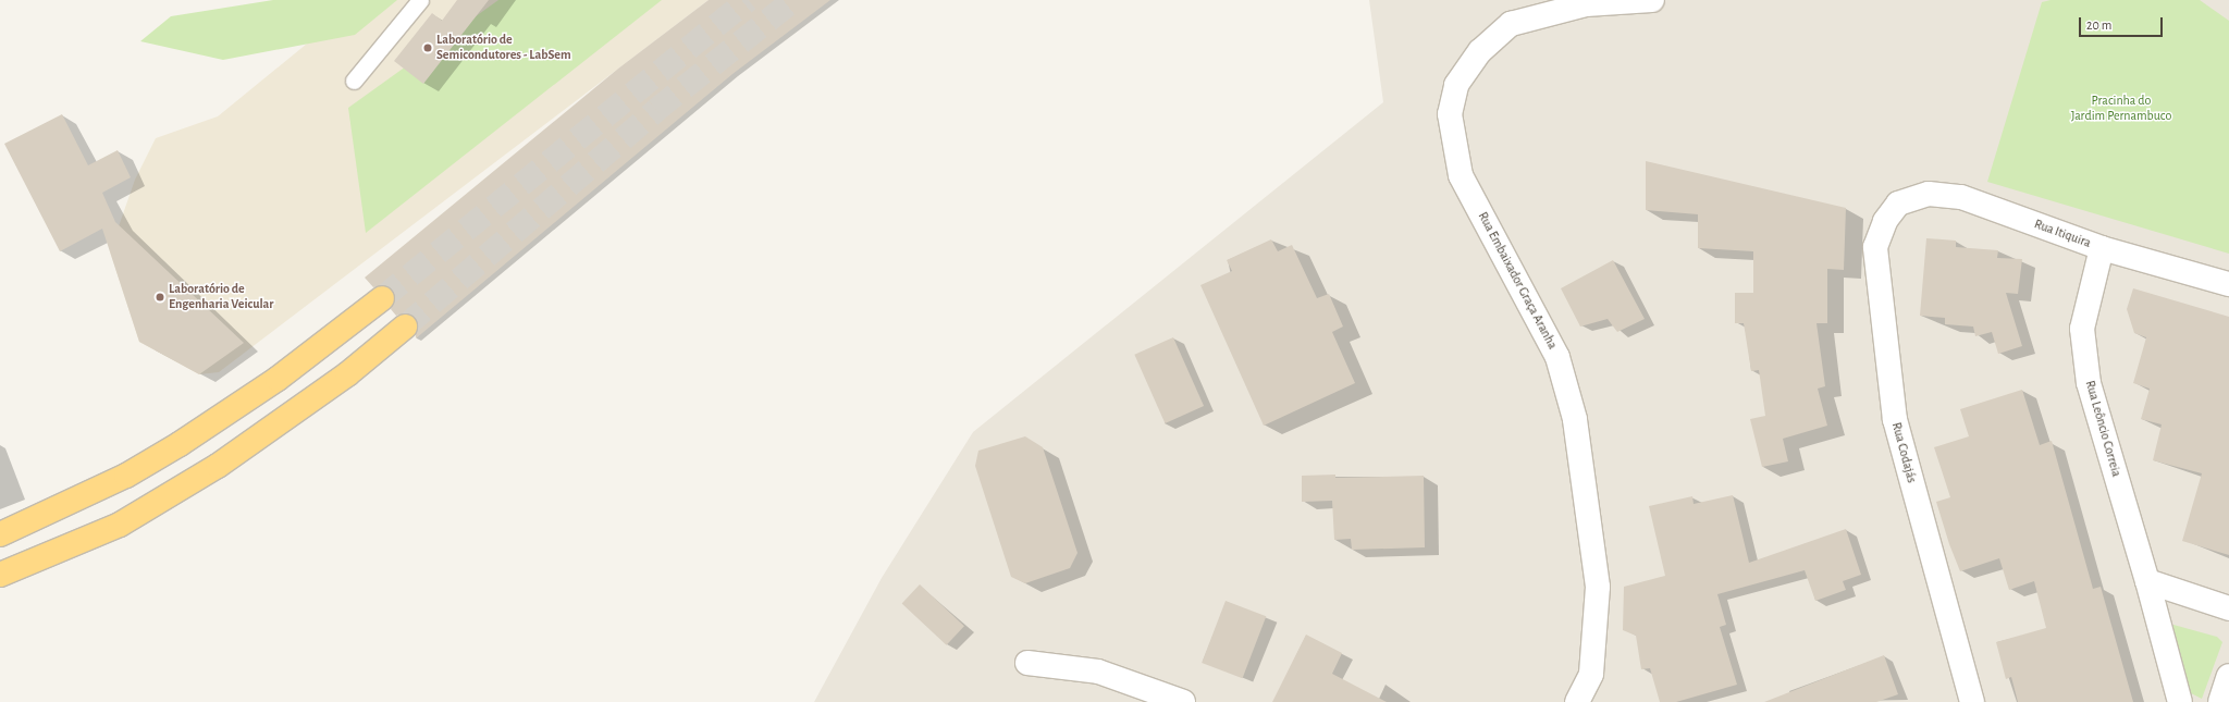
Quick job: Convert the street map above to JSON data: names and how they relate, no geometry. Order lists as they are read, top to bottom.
{
  "streets": {
    "street": [
      "Rua Itiquira",
      "Rua Embaixador Graça Aranha",
      "Rua Leôncio Correia",
      "Rua Codajás"
    ]
  },
  "crossings": [
    ["Rua Itiquira", "Rua Leôncio Correia"],
    ["Rua Itiquira", "Rua Codajás"]
  ],
  "parks": ["Pracinha do Jardim Pernambuco"],
  "places": ["Laboratório de Semicondutores - LabSem", "Laboratório de Engenharia Veicular"],
  "scale_bar": "20 m"
}
